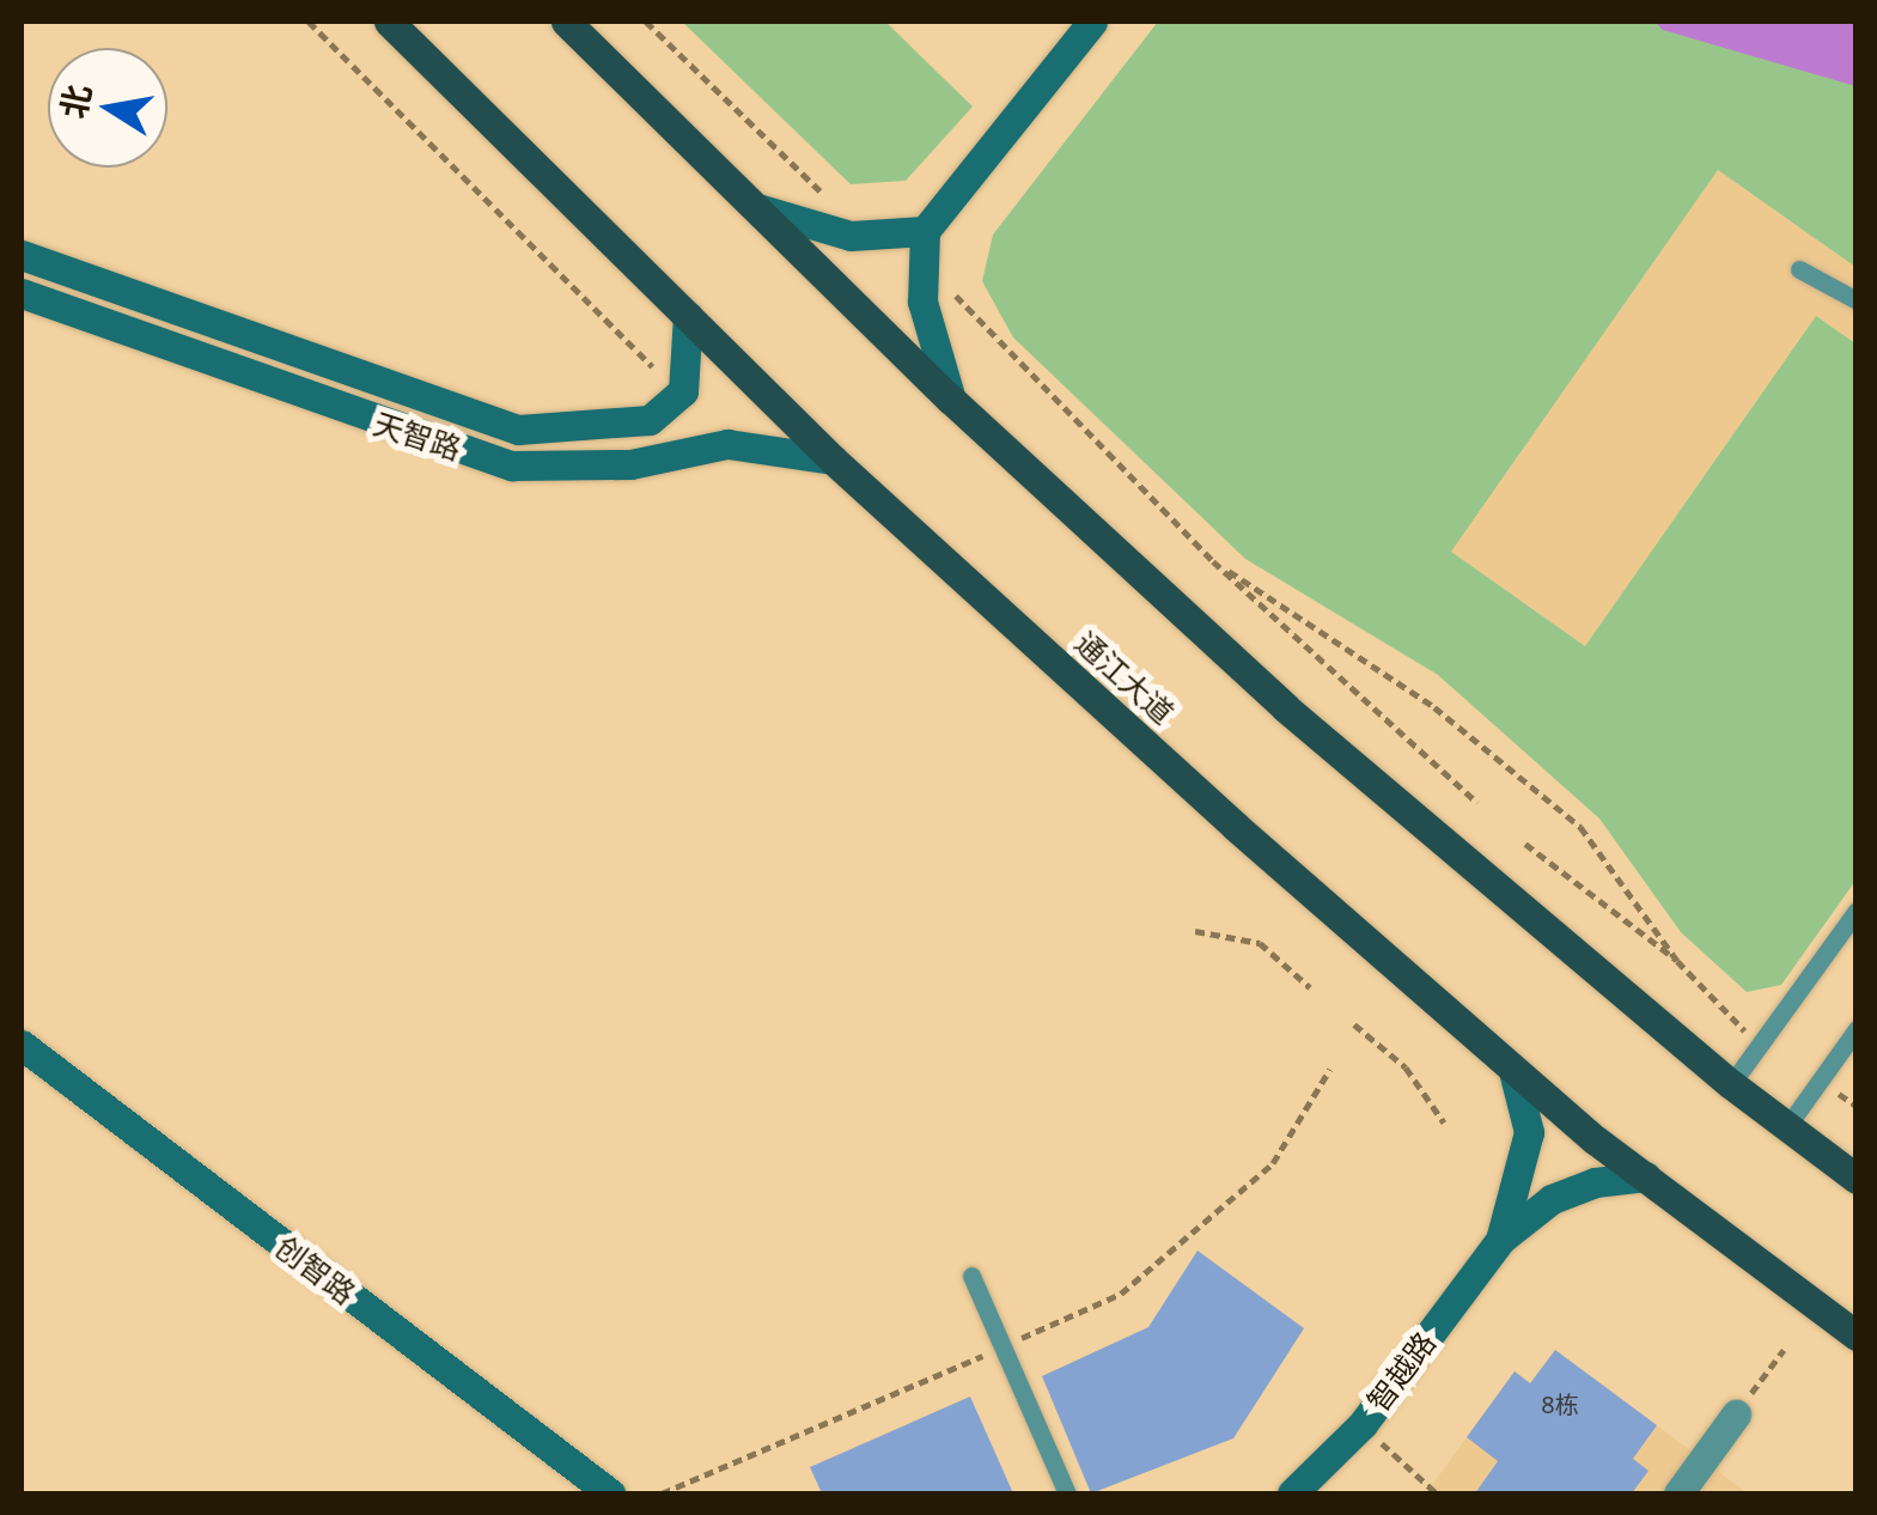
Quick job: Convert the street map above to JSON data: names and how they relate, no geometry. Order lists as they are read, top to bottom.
{
  "streets": {
    "main road": ["通江大道"],
    "street": ["天智路", "创智路", "智越路"]
  },
  "crossings": [
    ["天智路", "通江大道"]
  ],
  "house_numbers": ["8栋"],
  "north": "left"
}
